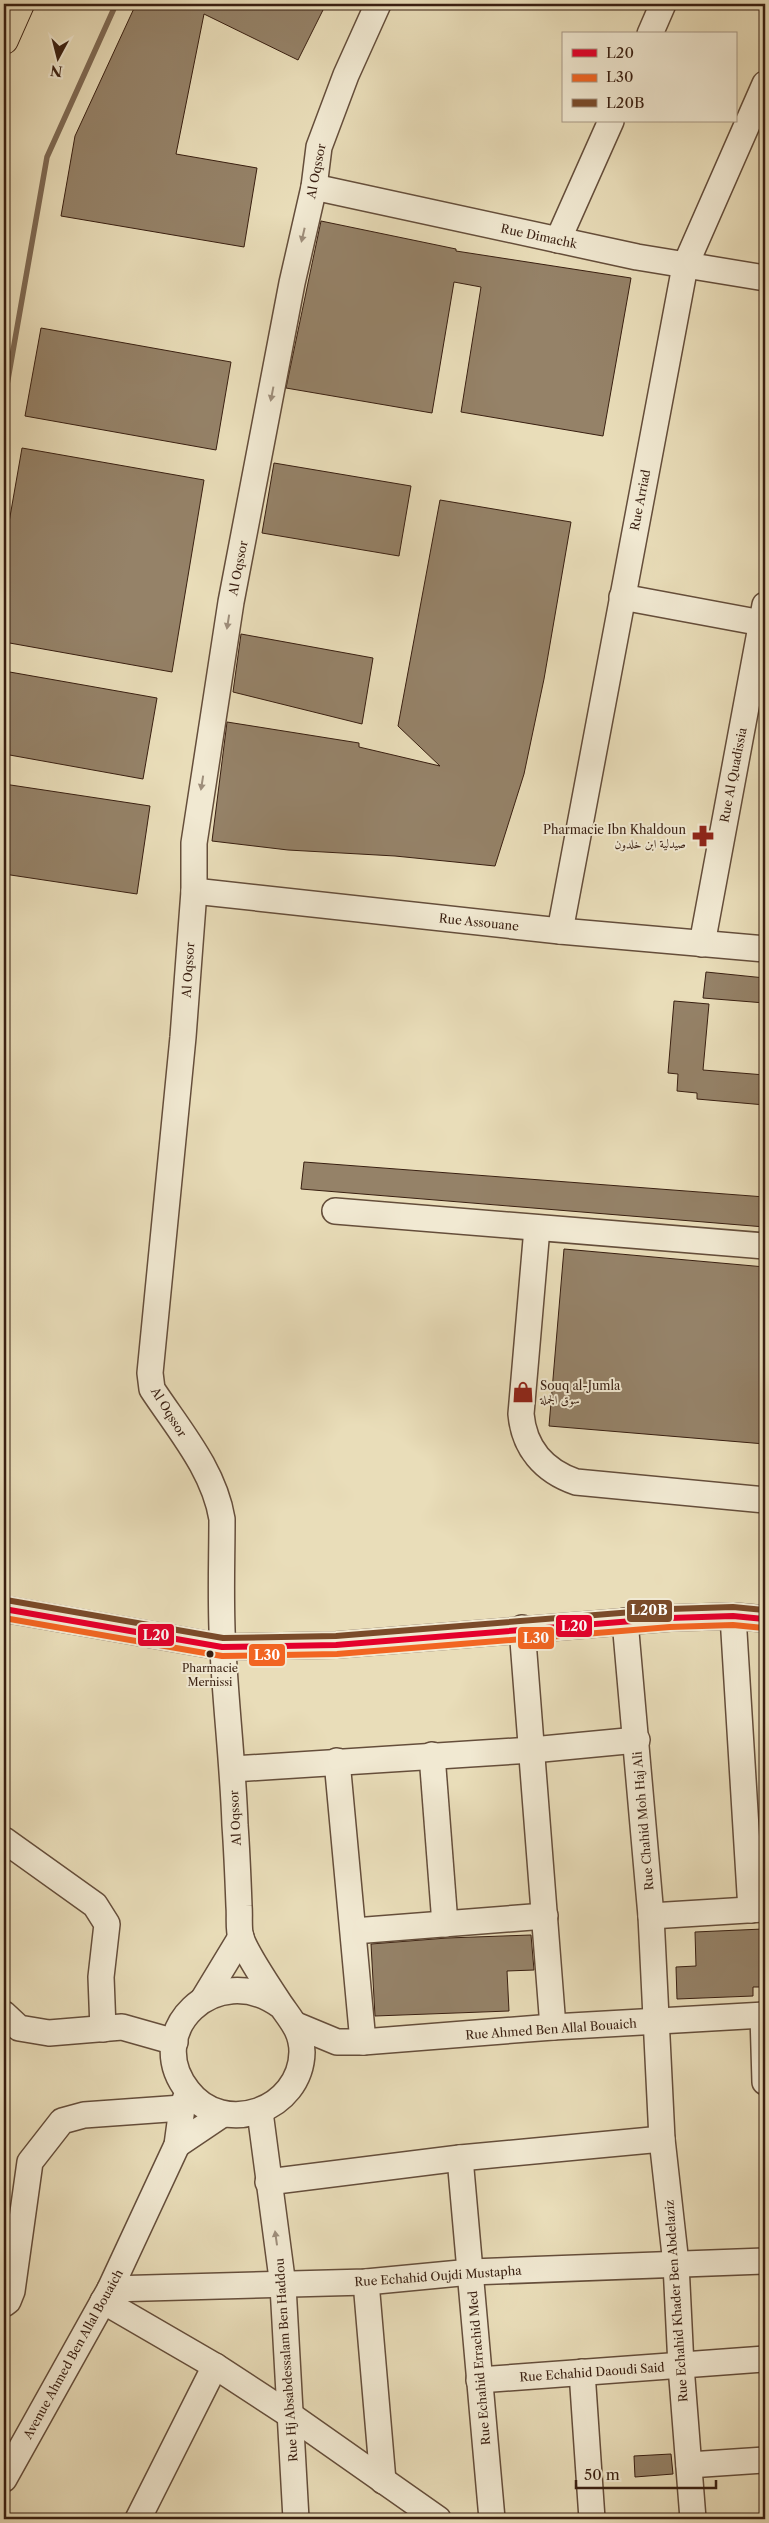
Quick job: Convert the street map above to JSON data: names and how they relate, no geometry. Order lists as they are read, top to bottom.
{
  "streets": {
    "street": [
      "Al Oqssor",
      "Rue Dimachk",
      "Rue Arriad",
      "Rue Al Quadissia",
      "Rue Assouane",
      "Rue Chahid Moh Haj Ali",
      "Rue Ahmed Ben Allal Bouaich",
      "Rue Echahid Oujdi Mustapha",
      "Rue Echahid Khader Ben Abdelaziz",
      "Avenue Ahmed Ben Allal Bouaich",
      "Rue Hj Absabdessalam Ben Haddou",
      "Rue Echahid Errachid Med",
      "Rue Echahid Daoudi Said"
    ]
  },
  "crossings": [
    ["Al Oqssor", "Rue Dimachk"],
    ["Al Oqssor", "Rue Assouane"],
    ["Al Oqssor", "Rue Ahmed Ben Allal Bouaich"],
    ["Al Oqssor", "Avenue Ahmed Ben Allal Bouaich"],
    ["Al Oqssor", "Rue Hj Absabdessalam Ben Haddou"],
    ["Rue Dimachk", "Rue Arriad"],
    ["Rue Arriad", "Rue Assouane"],
    ["Rue Al Quadissia", "Rue Assouane"],
    ["Rue Chahid Moh Haj Ali", "Rue Ahmed Ben Allal Bouaich"],
    ["Rue Chahid Moh Haj Ali", "Rue Echahid Khader Ben Abdelaziz"],
    ["Rue Ahmed Ben Allal Bouaich", "Rue Echahid Khader Ben Abdelaziz"],
    ["Rue Ahmed Ben Allal Bouaich", "Avenue Ahmed Ben Allal Bouaich"],
    ["Rue Ahmed Ben Allal Bouaich", "Rue Hj Absabdessalam Ben Haddou"],
    ["Rue Echahid Oujdi Mustapha", "Rue Echahid Khader Ben Abdelaziz"],
    ["Rue Echahid Oujdi Mustapha", "Avenue Ahmed Ben Allal Bouaich"],
    ["Rue Echahid Oujdi Mustapha", "Rue Hj Absabdessalam Ben Haddou"],
    ["Rue Echahid Oujdi Mustapha", "Rue Echahid Errachid Med"],
    ["Rue Echahid Khader Ben Abdelaziz", "Rue Echahid Daoudi Said"],
    ["Avenue Ahmed Ben Allal Bouaich", "Rue Hj Absabdessalam Ben Haddou"],
    ["Rue Echahid Errachid Med", "Rue Echahid Daoudi Said"]
  ],
  "places": {
    "pharmacy": ["Pharmacie Ibn Khaldoun صيدلية ابن خلدون"],
    "shop": ["Souq al-Jumla سوق الجملة"],
    "other": ["Pharmacie Mernissi"]
  },
  "lines": ["transit line L20B", "transit line L20", "transit line L30"],
  "legend": ["L20", "L30", "L20B"],
  "scale_bar": "50 m",
  "north": "bottom"
}
